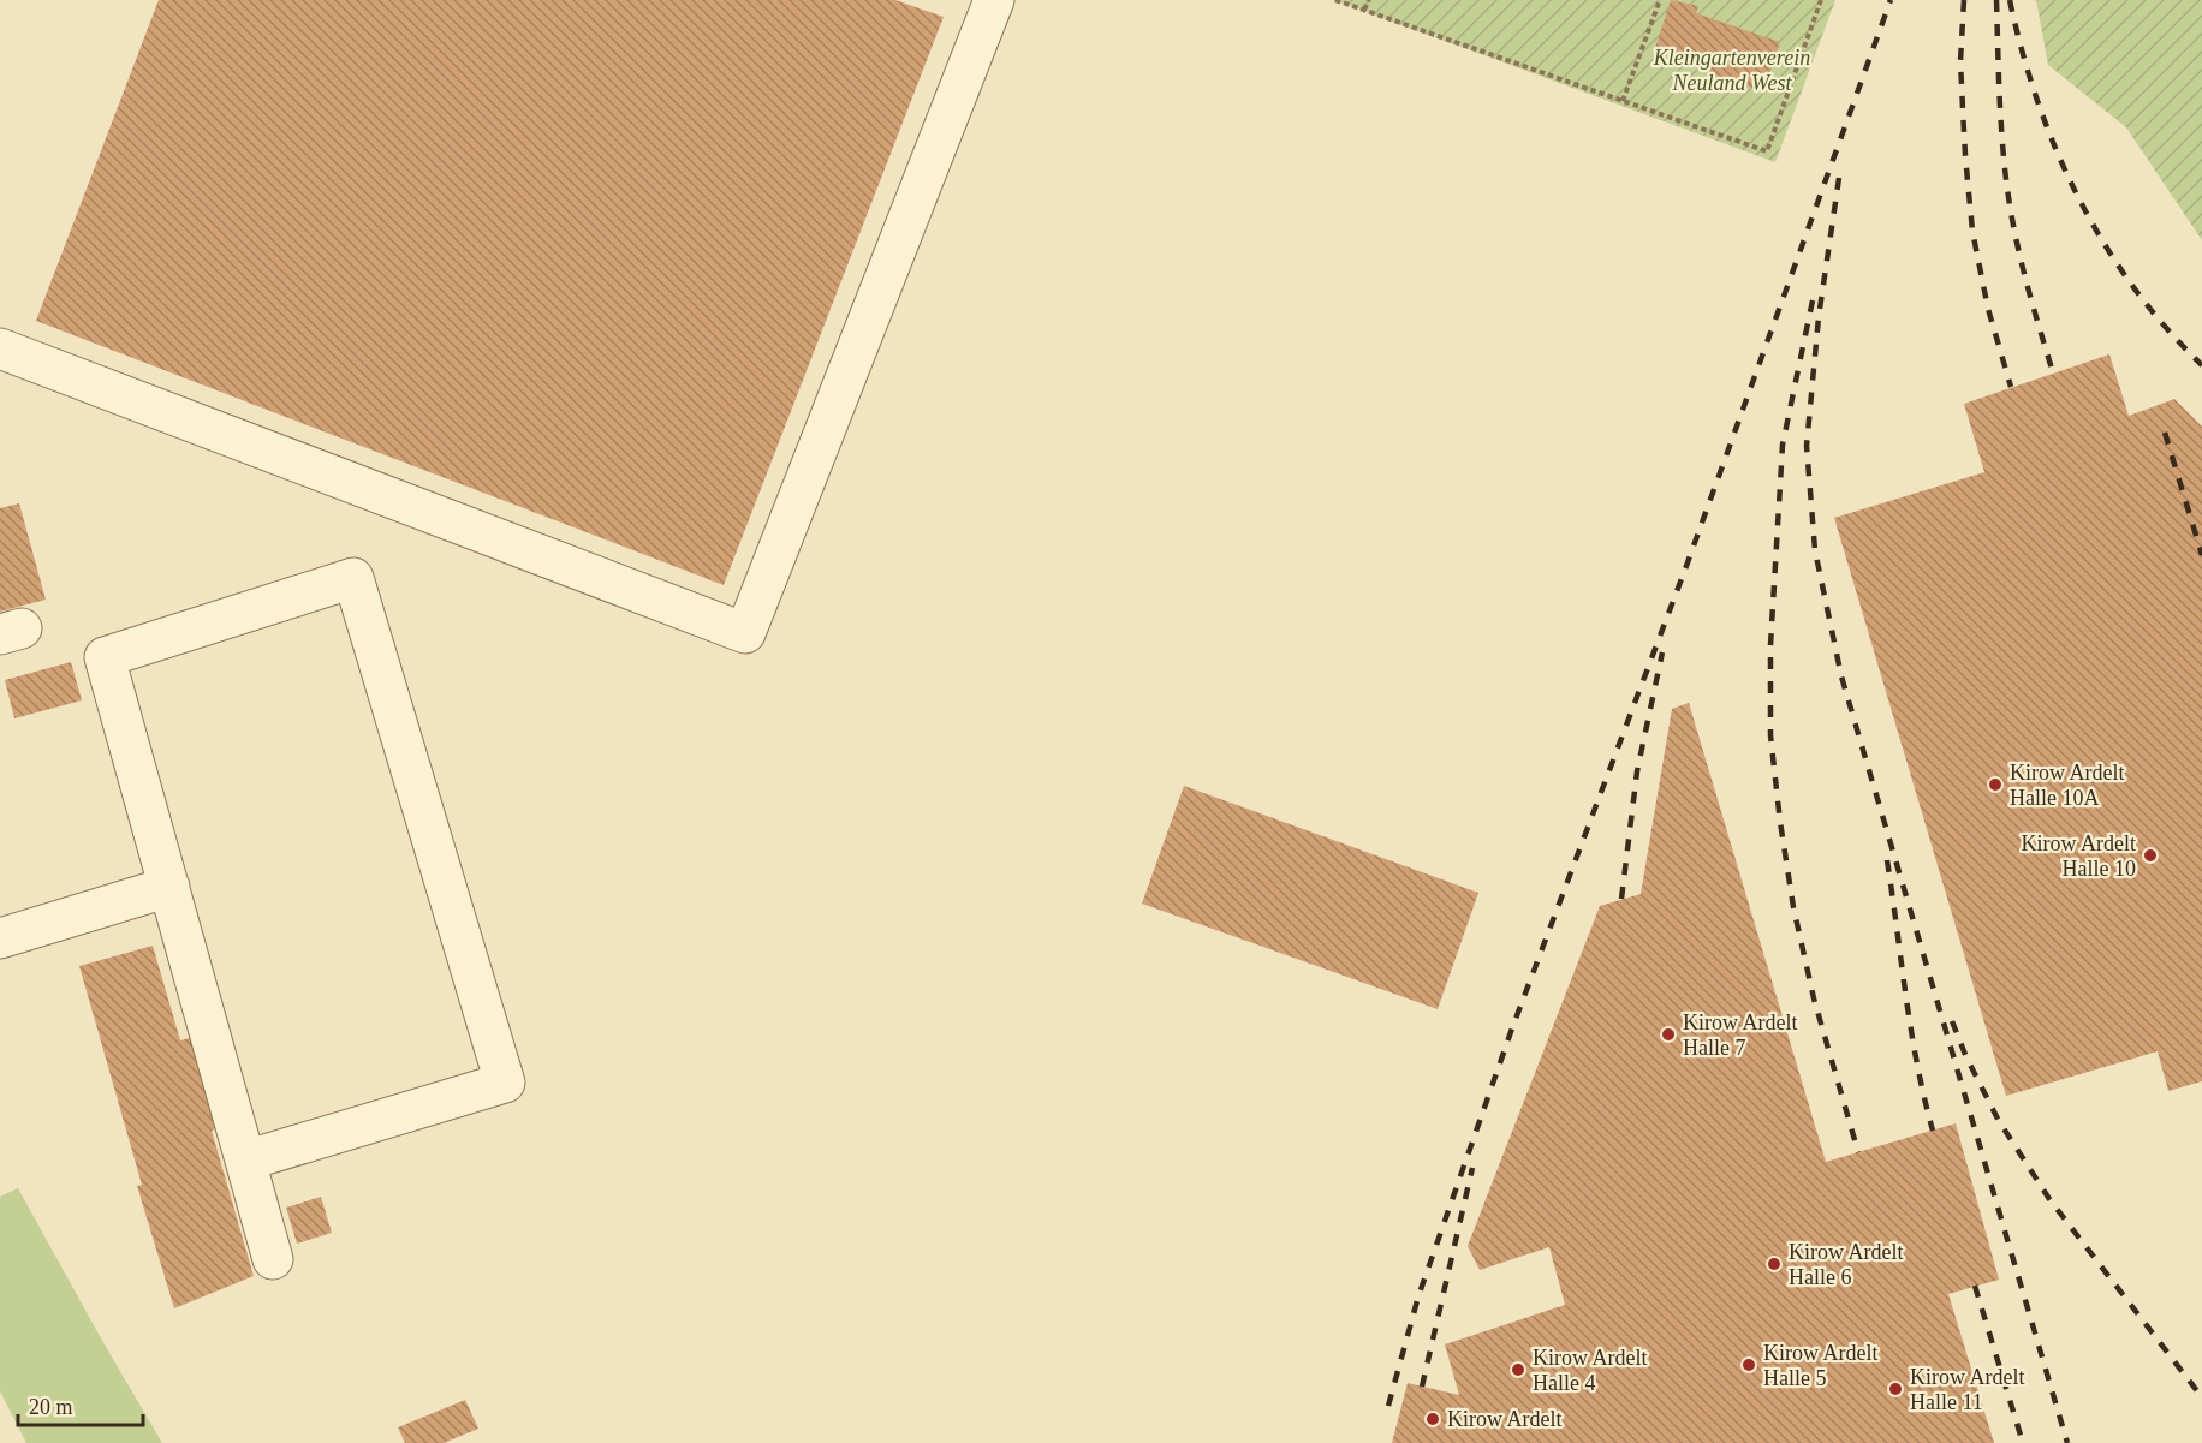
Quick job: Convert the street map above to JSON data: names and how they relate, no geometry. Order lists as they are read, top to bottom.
{
  "parks": ["Kleingartenverein Neuland West"],
  "places": [
    "Kirow Ardelt Halle 10A",
    "Kirow Ardelt Halle 10",
    "Kirow Ardelt Halle 7",
    "Kirow Ardelt Halle 6",
    "Kirow Ardelt Halle 5",
    "Kirow Ardelt Halle 4",
    "Kirow Ardelt Halle 11",
    "Kirow Ardelt"
  ],
  "scale_bar": "20 m"
}
